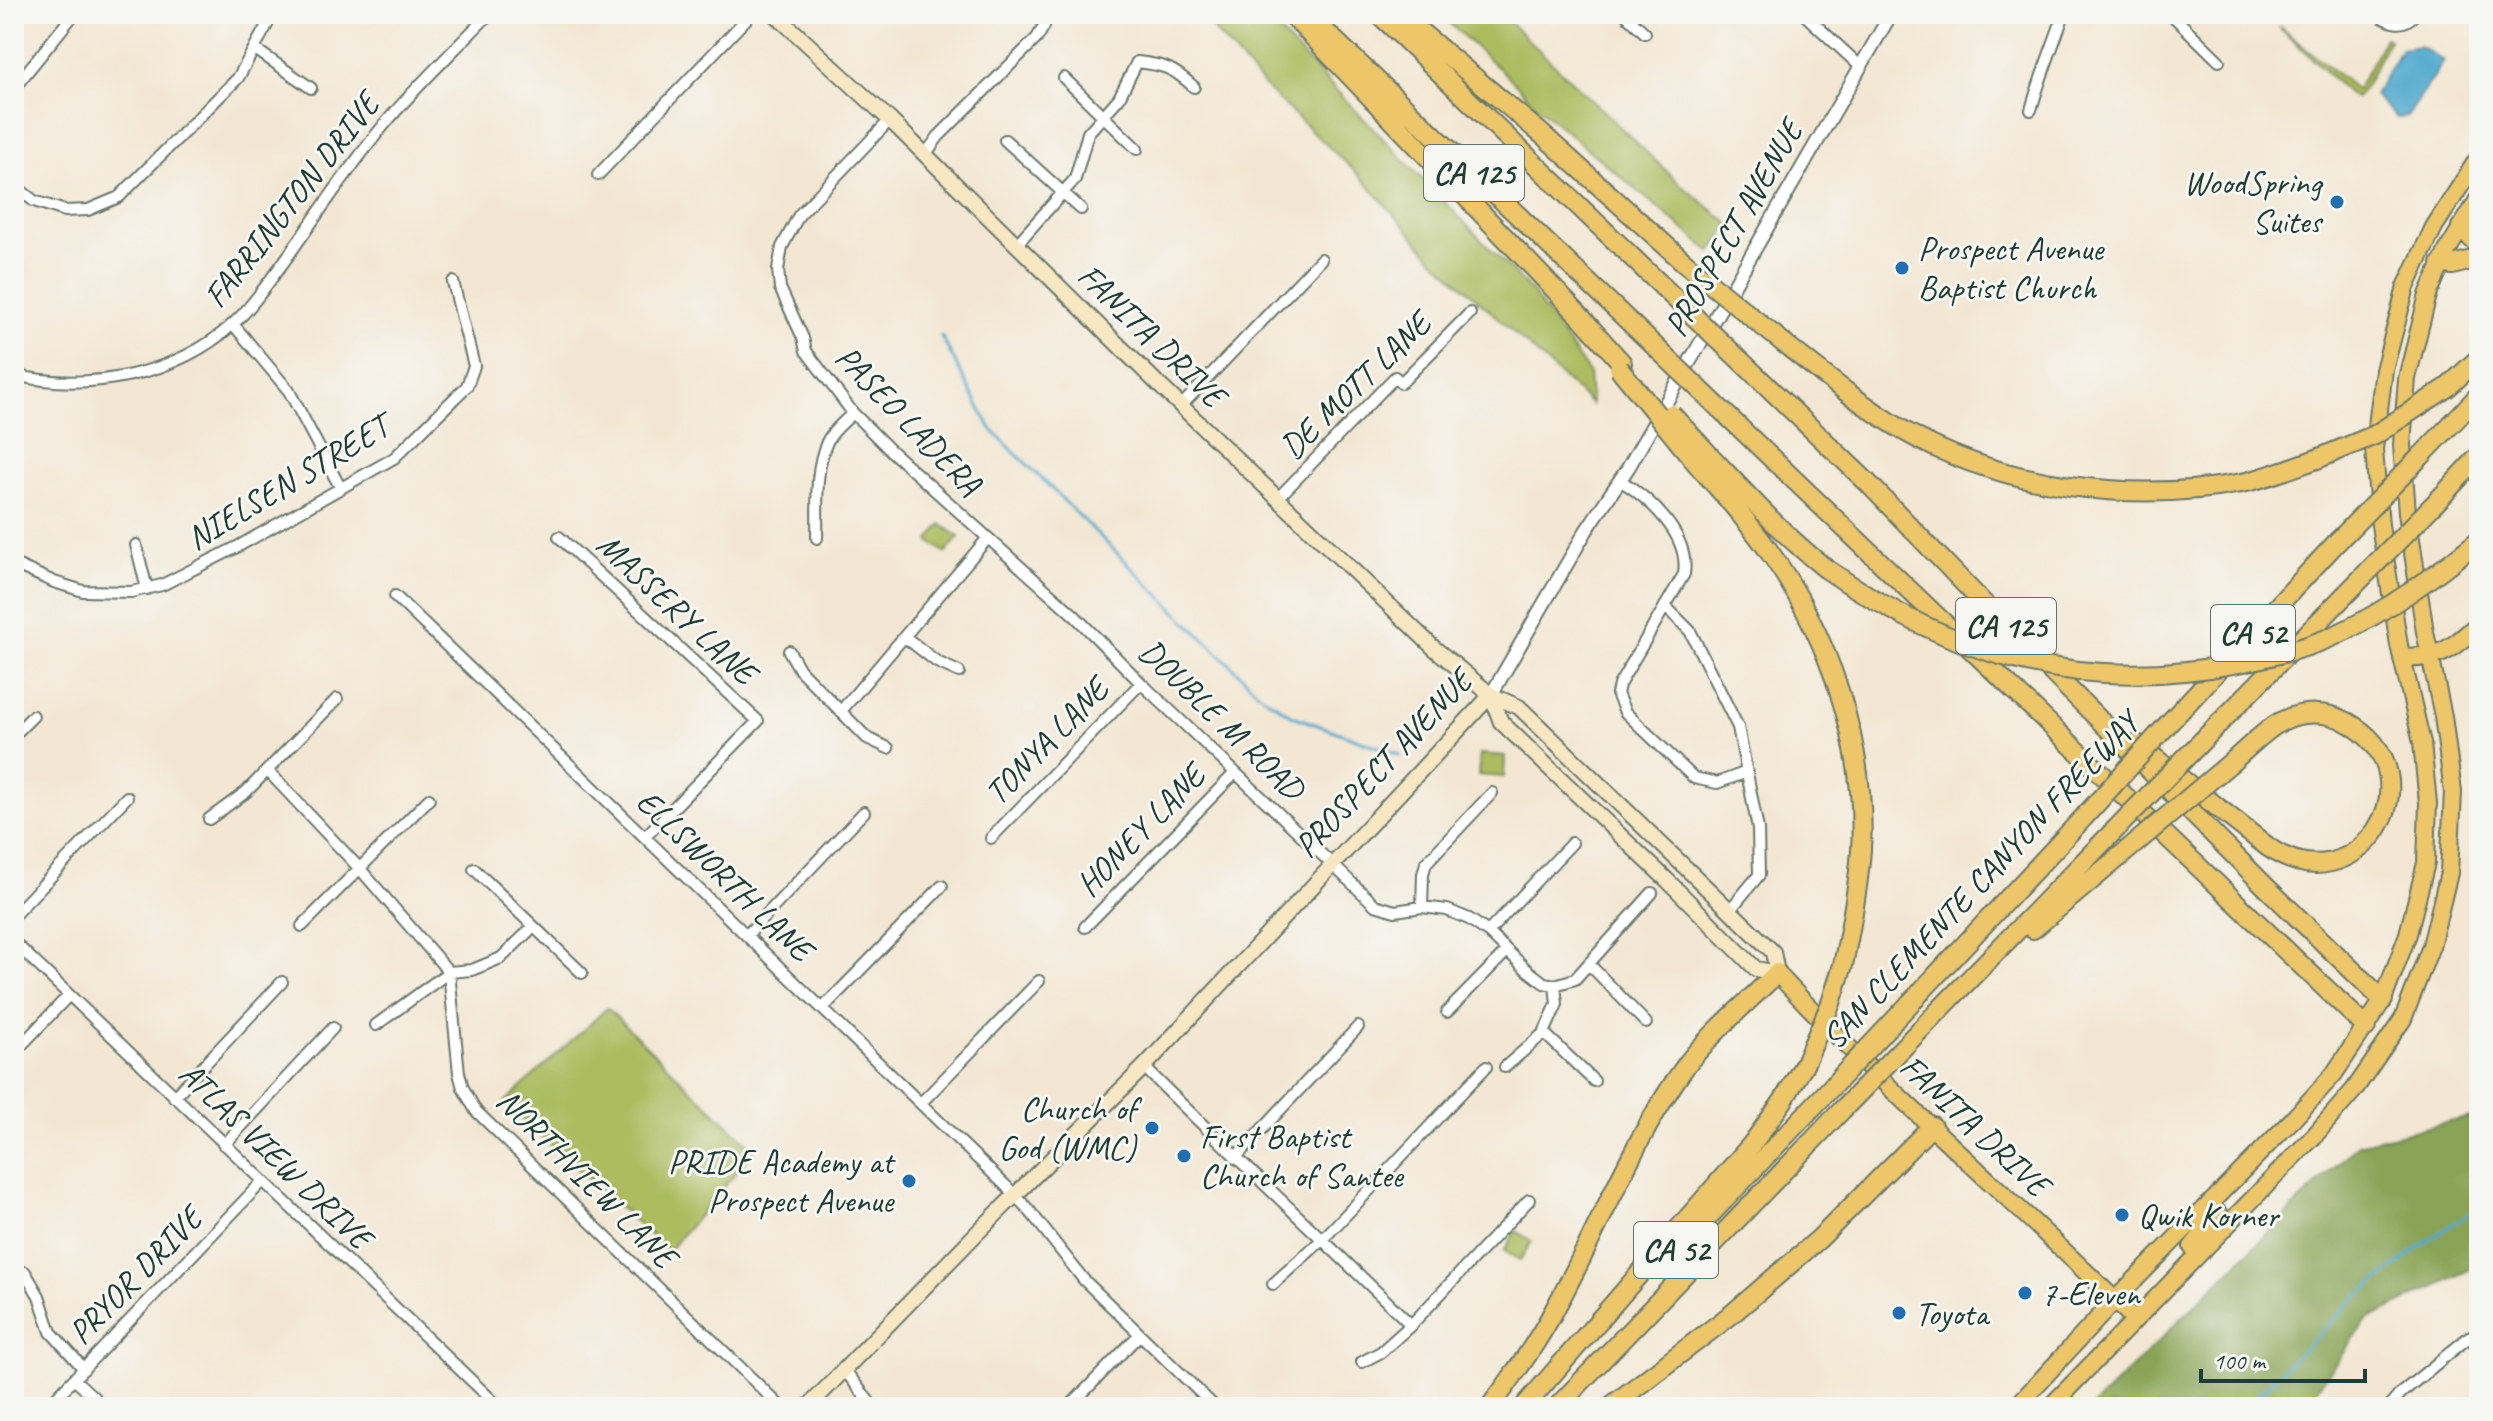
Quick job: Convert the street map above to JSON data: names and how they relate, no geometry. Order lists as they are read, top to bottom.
{
  "streets": {
    "highway": ["CA 125", "CA 52", "SAN CLEMENTE CANYON FREEWAY"],
    "main road": ["PROSPECT AVENUE", "FANITA DRIVE"],
    "street": [
      "FARRINGTON DRIVE",
      "DE MOTT LANE",
      "PASEO LADERA",
      "NIELSEN STREET",
      "MASSERY LANE",
      "DOUBLE M ROAD",
      "TONYA LANE",
      "HONEY LANE",
      "ELLSWORTH LANE",
      "ATLAS VIEW DRIVE",
      "NORTHVIEW LANE",
      "PRYOR DRIVE"
    ]
  },
  "crossings": [
    ["PROSPECT AVENUE", "FANITA DRIVE"],
    ["PROSPECT AVENUE", "DOUBLE M ROAD"],
    ["PROSPECT AVENUE", "ELLSWORTH LANE"],
    ["FANITA DRIVE", "DE MOTT LANE"],
    ["FANITA DRIVE", "PASEO LADERA"],
    ["PASEO LADERA", "DOUBLE M ROAD"],
    ["MASSERY LANE", "ELLSWORTH LANE"],
    ["DOUBLE M ROAD", "TONYA LANE"],
    ["DOUBLE M ROAD", "HONEY LANE"],
    ["ATLAS VIEW DRIVE", "PRYOR DRIVE"]
  ],
  "places": [
    "WoodSpring Suites",
    "Prospect Avenue Baptist Church",
    "Church of God (WMC)",
    "First Baptist Church of Santee",
    "PRIDE Academy at Prospect Avenue",
    "Qwik Korner",
    "7-Eleven",
    "Toyota"
  ],
  "scale_bar": "100 m"
}
